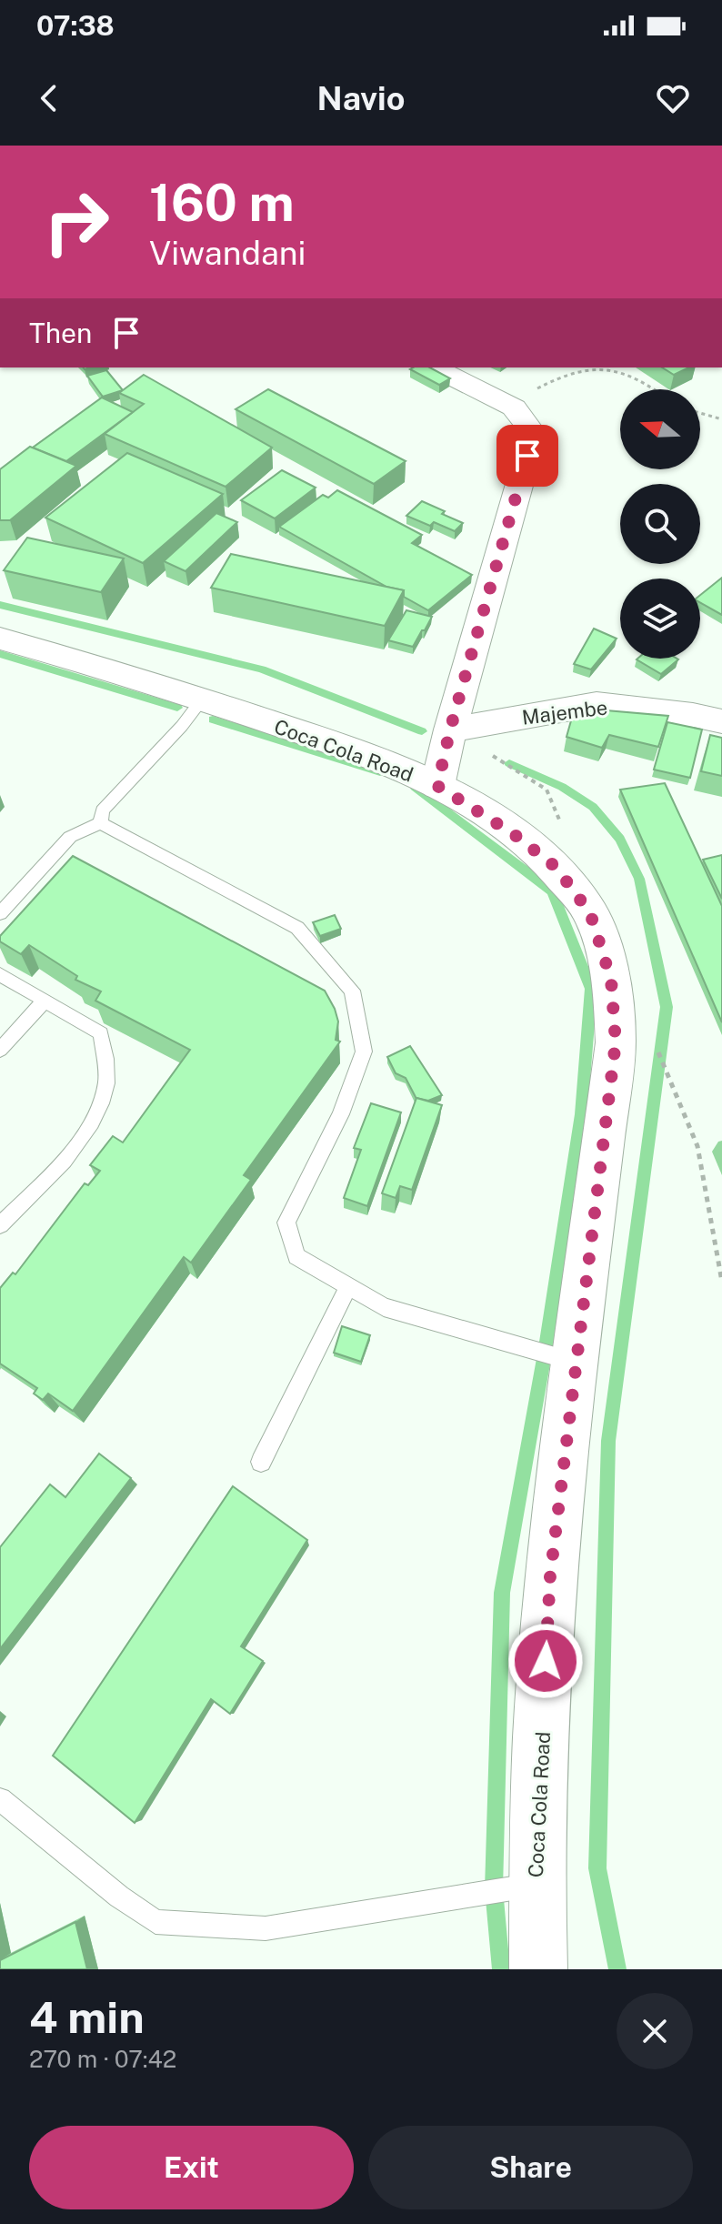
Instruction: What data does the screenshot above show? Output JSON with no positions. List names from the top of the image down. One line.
{"streets":{"main road":["Majembe","Coca Cola Road"]},"north":"left","page":{"status":"07:38","header":"Navio","turn":["160 m","Viwandani"],"then":"Then","heading":["4 min","270 m · 07:42"],"buttons":["Exit","Share"]}}
